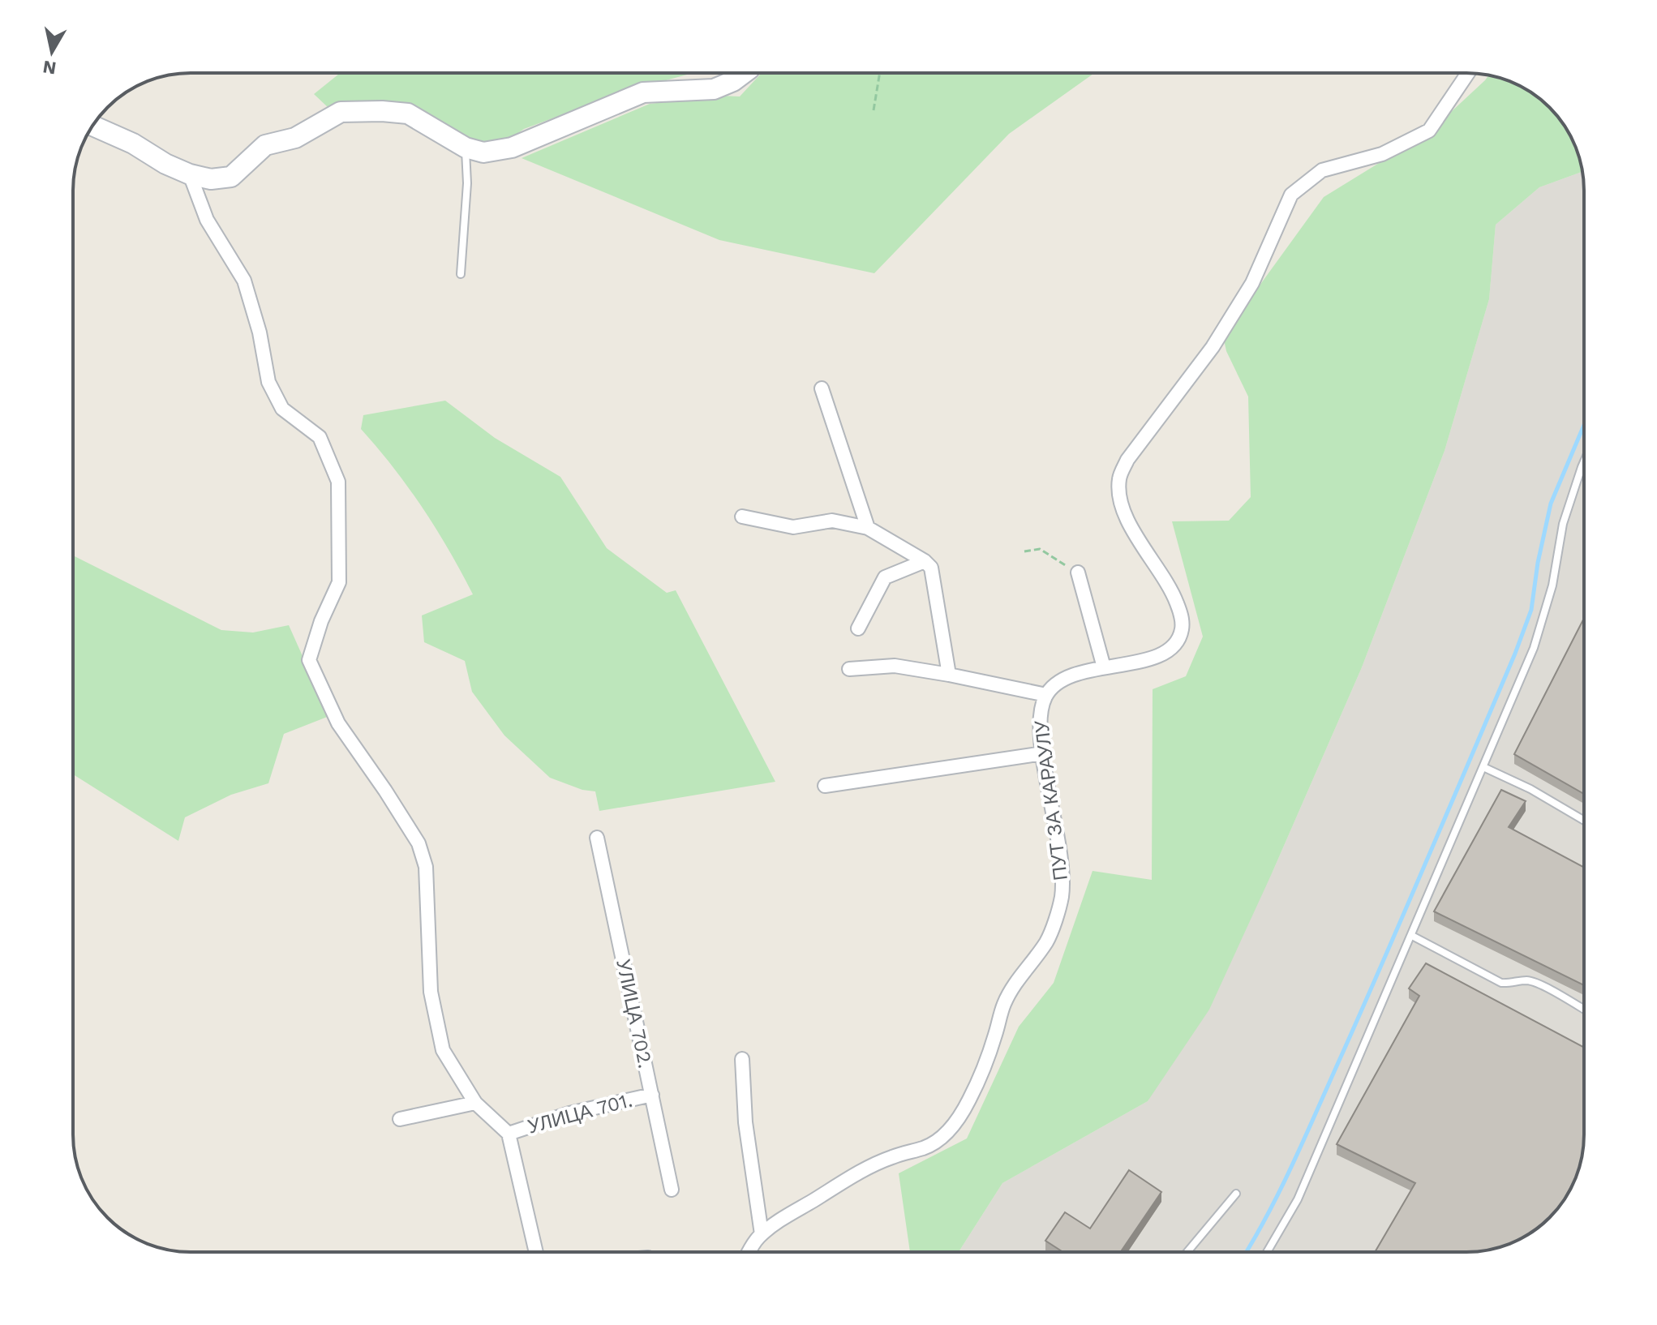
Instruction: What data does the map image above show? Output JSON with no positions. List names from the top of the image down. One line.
{"streets":{"street":["ПУТ ЗА КАРАУЛУ","УЛИЦА 702.","УЛИЦА 701."]},"crossings":[["УЛИЦА 702.","УЛИЦА 701."]],"north":"bottom"}
